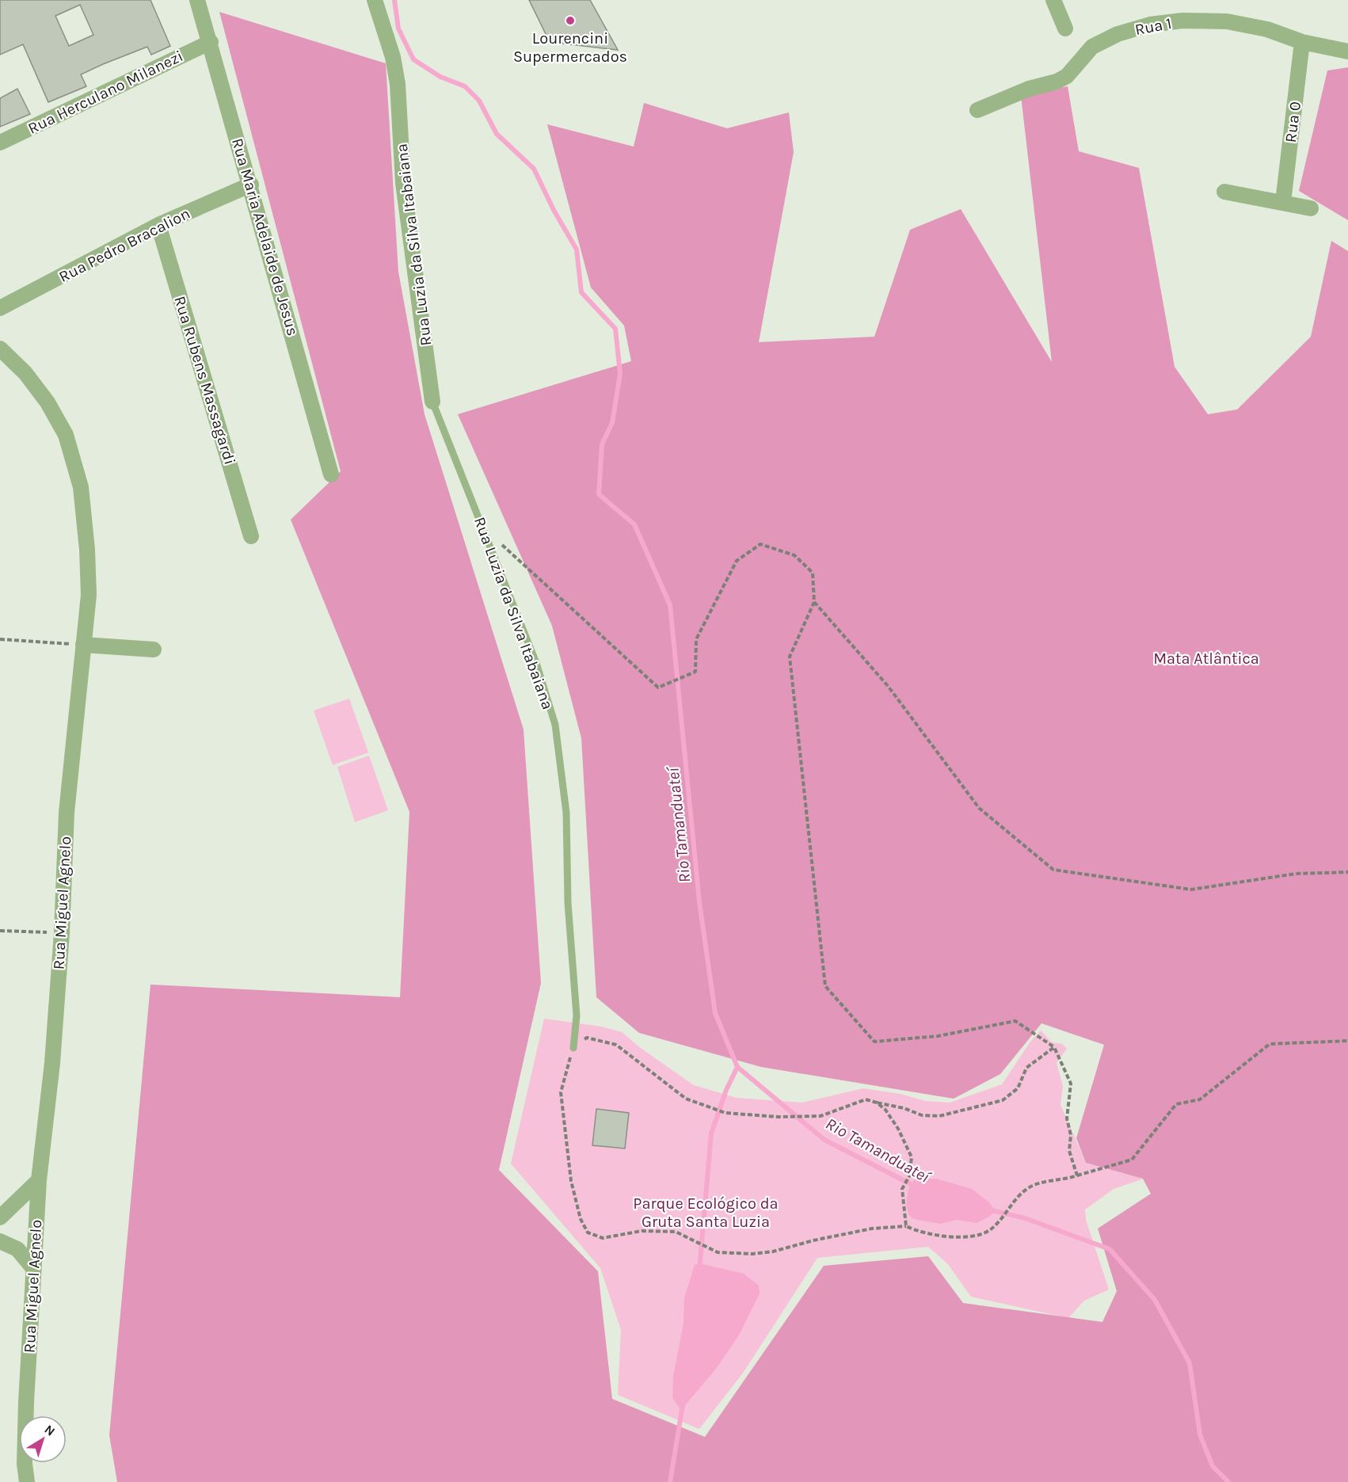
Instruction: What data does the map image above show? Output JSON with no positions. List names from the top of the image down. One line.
{"streets":{"street":["Rua 1","Rua Herculano Milanezi","Rua 0","Rua Maria Adelaide de Jesus","Rua Pedro Bracalion","Rua Luzia da Silva Itabaiana","Rua Rubens Massagardi","Rua Miguel Agnelo"]},"crossings":[["Rua 1","Rua 0"],["Rua Herculano Milanezi","Rua Maria Adelaide de Jesus"],["Rua Maria Adelaide de Jesus","Rua Pedro Bracalion"],["Rua Pedro Bracalion","Rua Rubens Massagardi"]],"water":["Rio Tamanduateí"],"parks":["Mata Atlântica","Parque Ecológico da Gruta Santa Luzia"],"places":["Lourencini Supermercados"],"north":"top right"}
